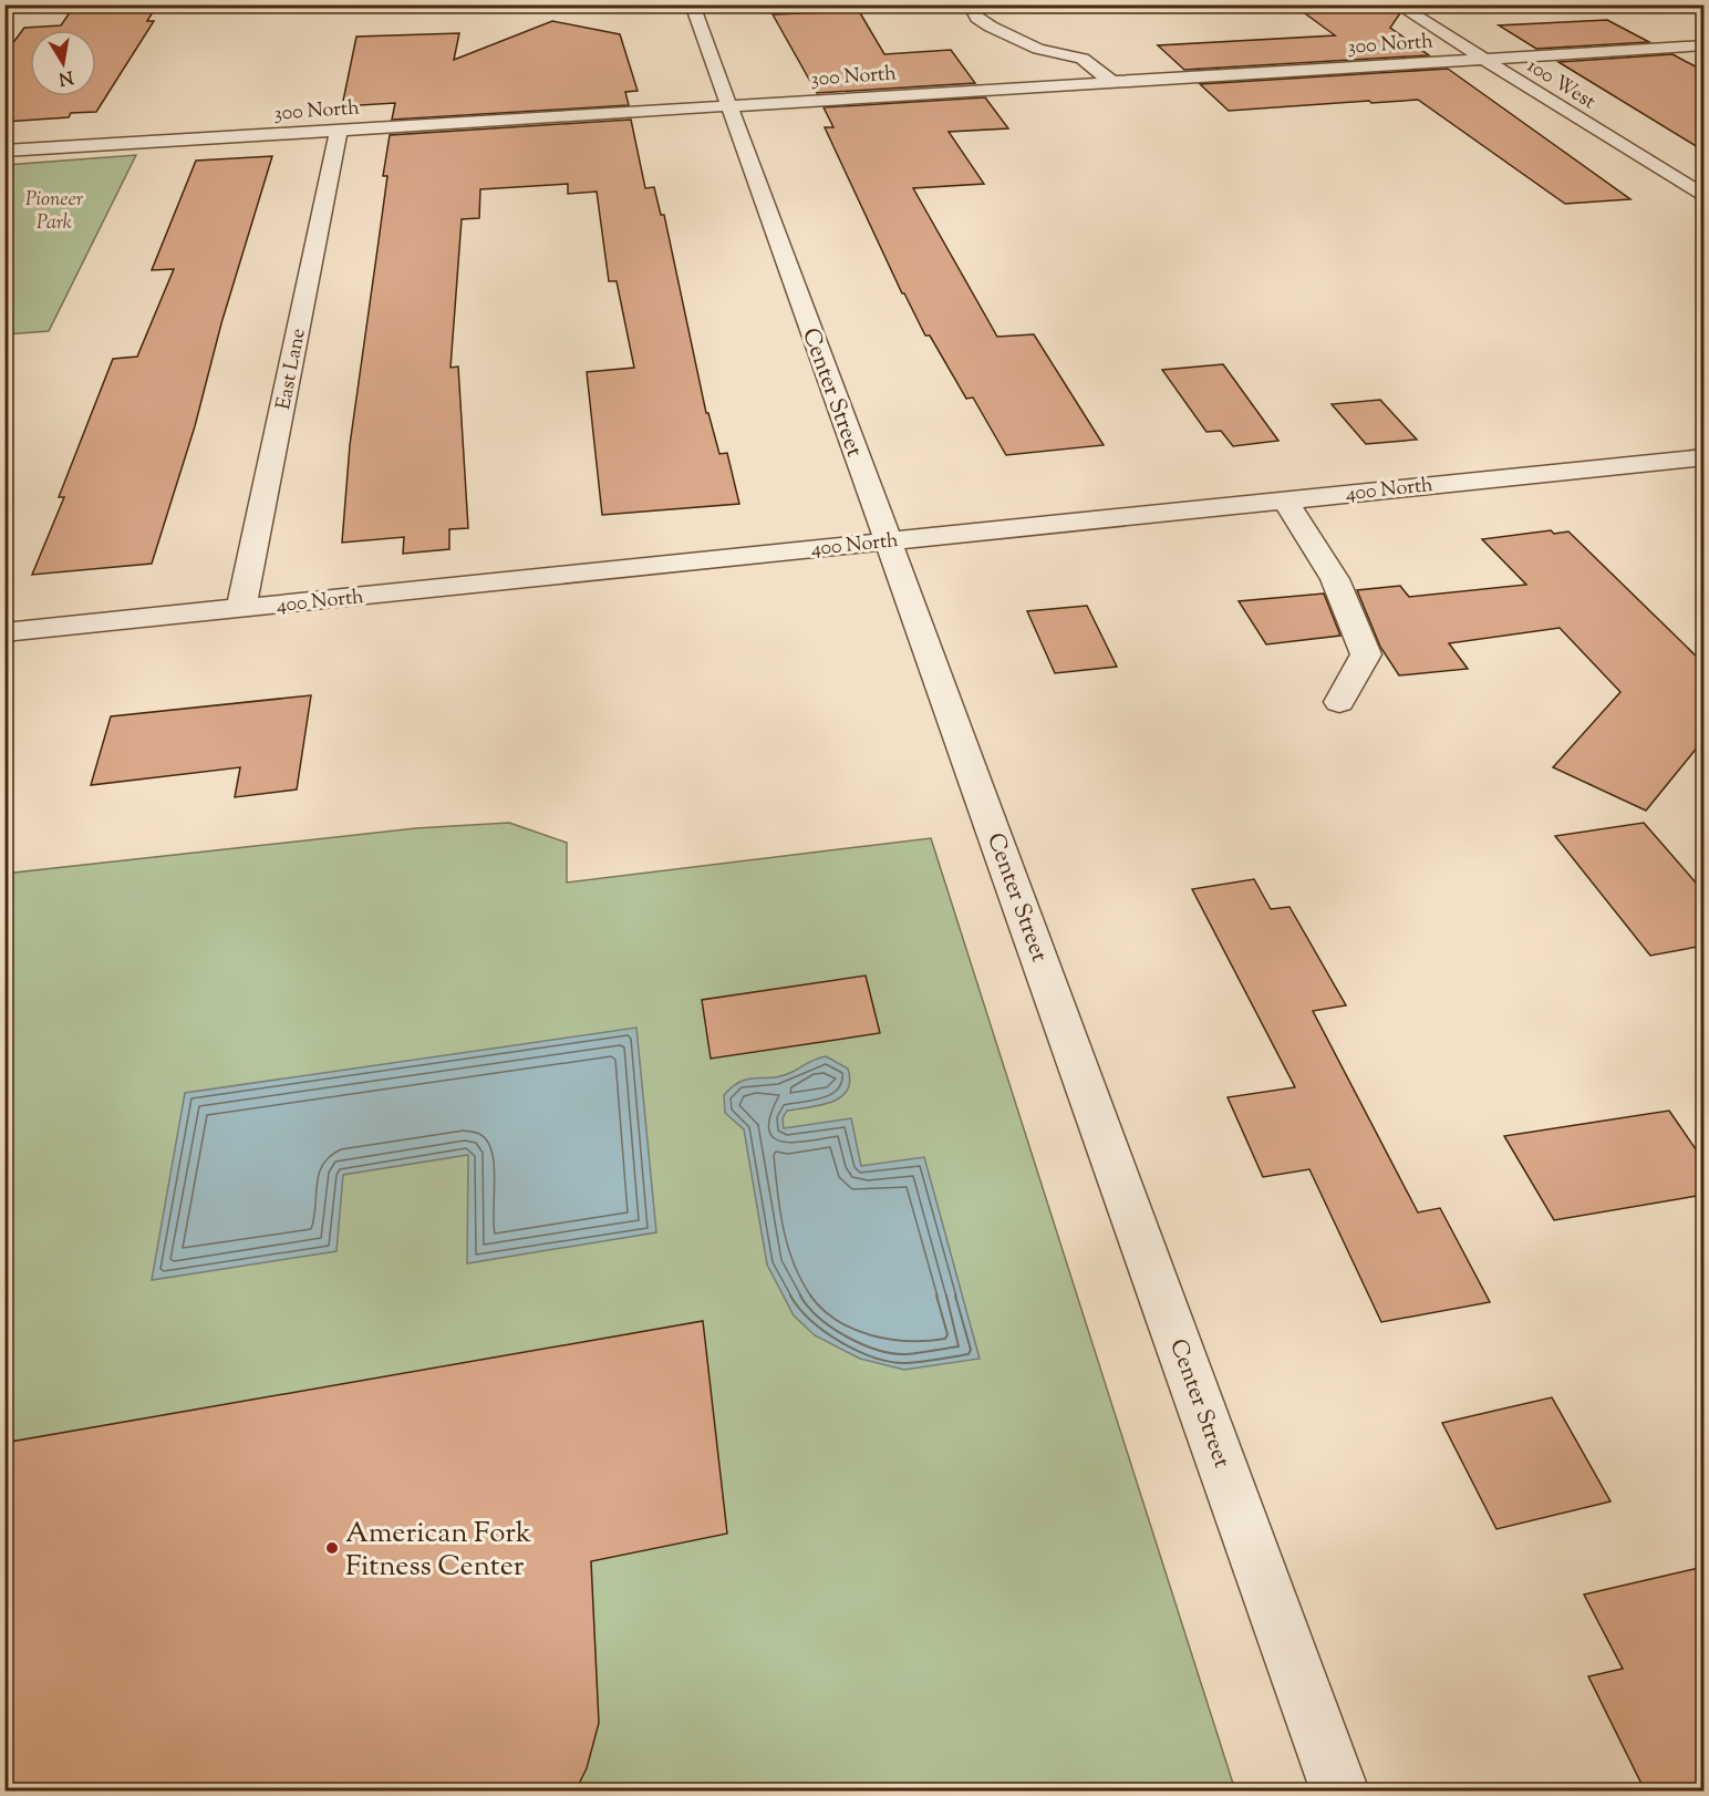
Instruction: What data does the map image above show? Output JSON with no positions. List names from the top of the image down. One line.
{"streets":{"street":["300 North","100 West","East Lane","Center Street","400 North"]},"crossings":[["300 North","100 West"],["300 North","East Lane"],["300 North","Center Street"],["East Lane","400 North"],["Center Street","400 North"]],"parks":["Pioneer Park"],"places":["American Fork Fitness Center"],"north":"bottom"}
